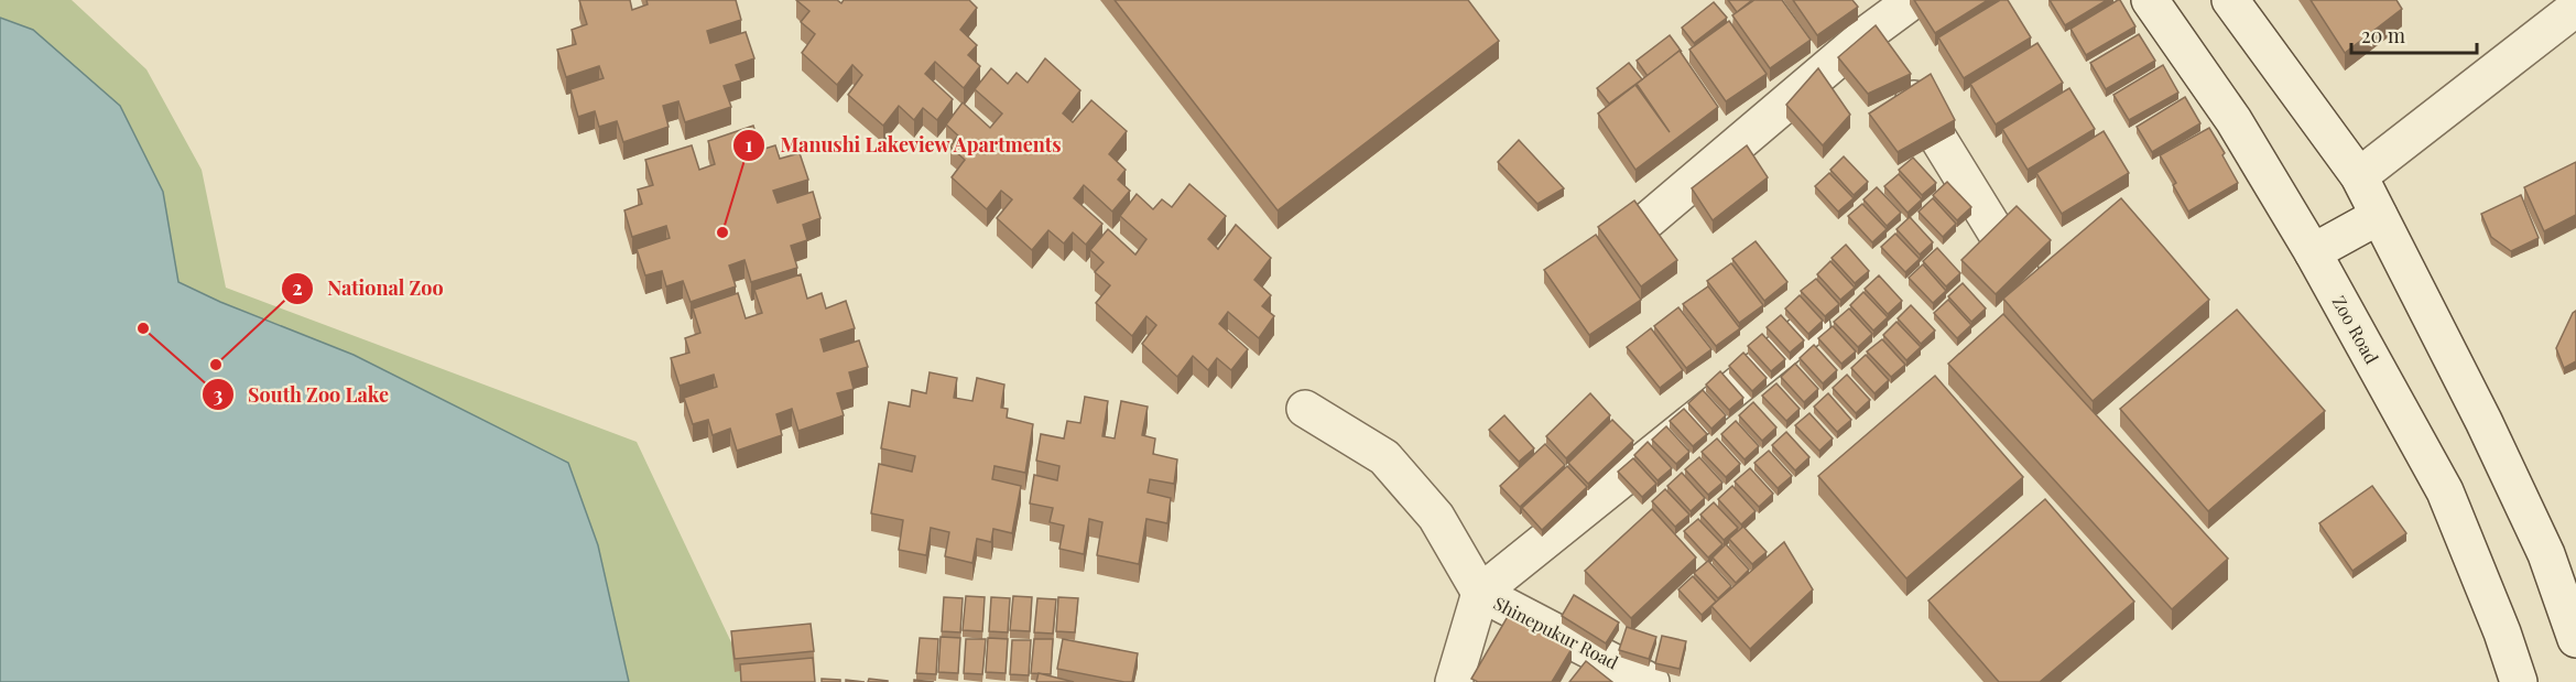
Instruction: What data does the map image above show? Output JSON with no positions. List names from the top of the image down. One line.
{"streets":{"street":["Zoo Road","Shinepukur Road"]},"places":["Manushi Lakeview Apartments","South Zoo Lake","National Zoo"],"scale_bar":"20 m"}
